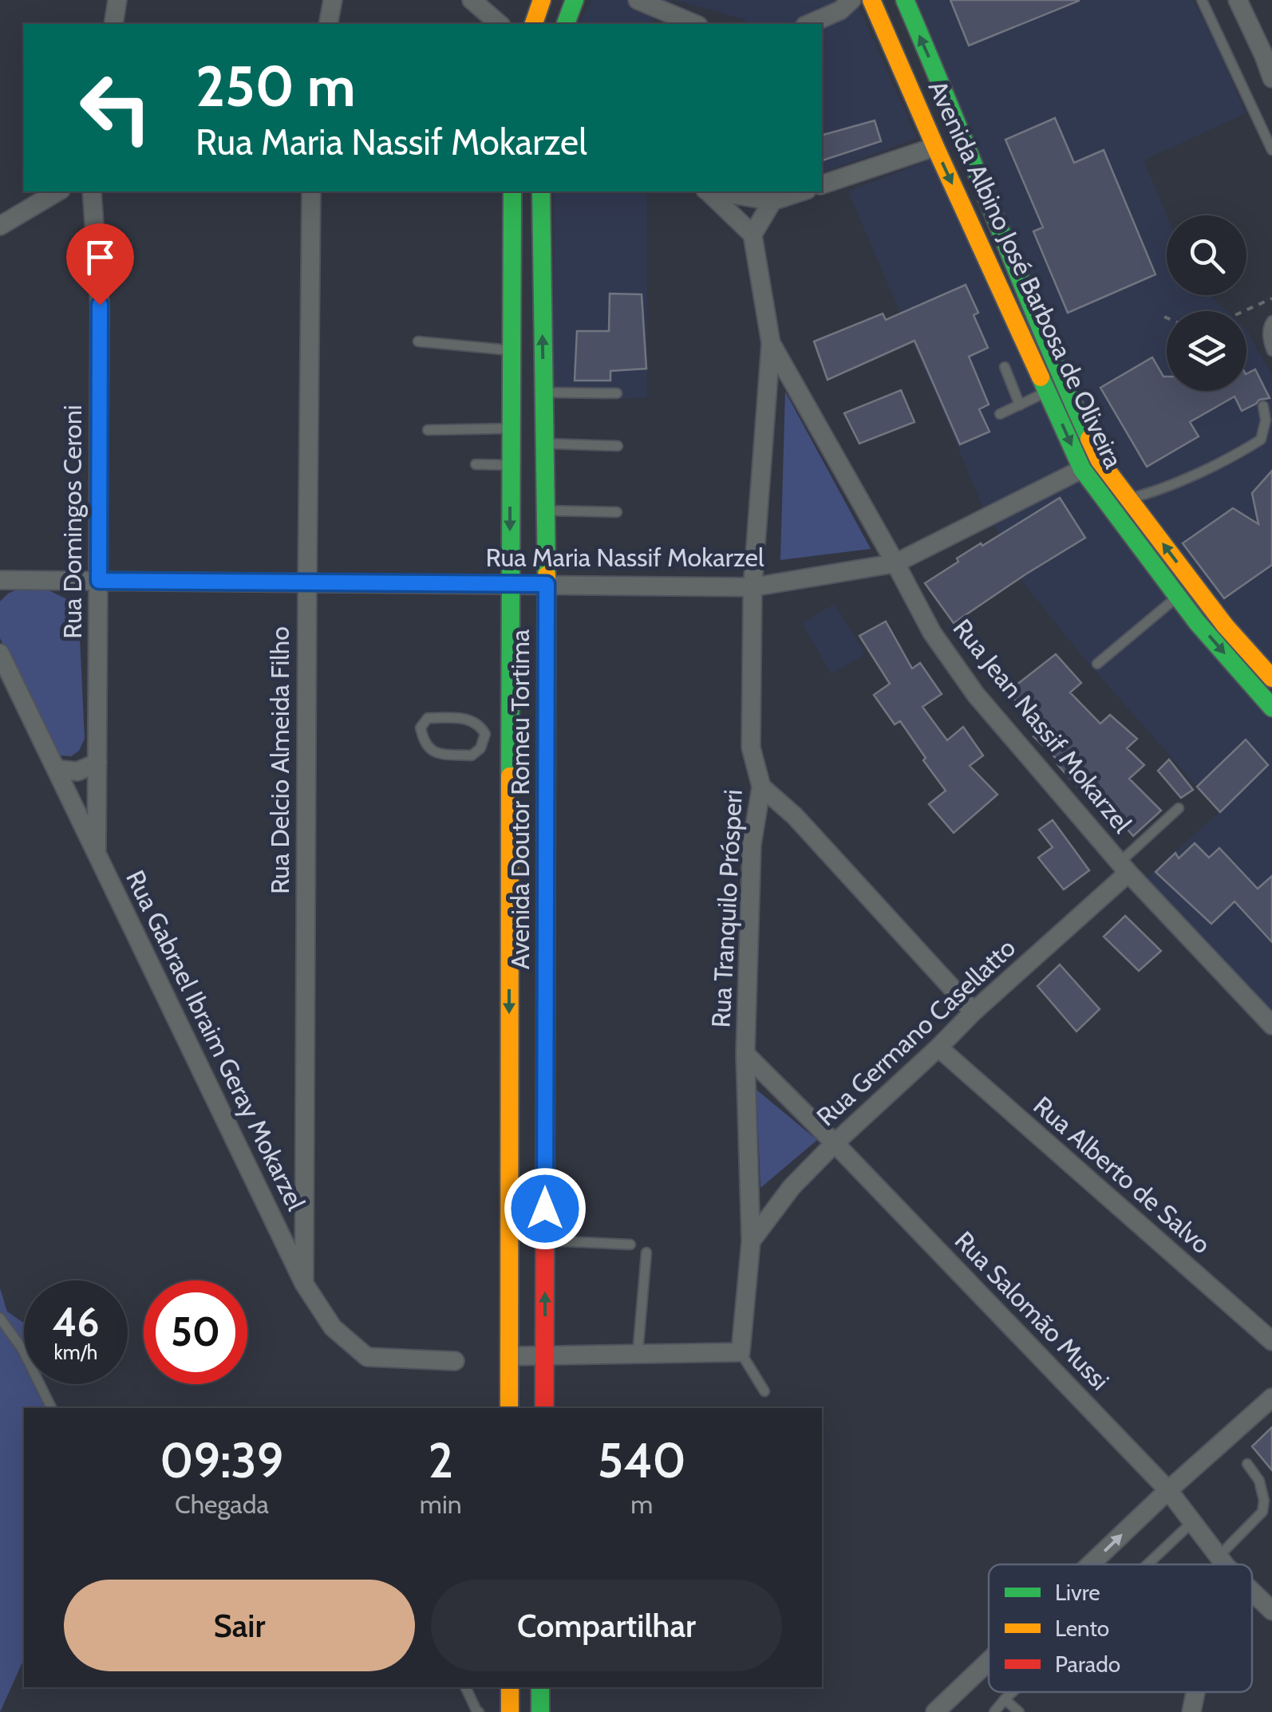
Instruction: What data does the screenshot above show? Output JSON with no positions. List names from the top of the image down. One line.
{"streets":{"main road":["Avenida Albino José Barbosa de Oliveira","Avenida Doutor Romeu Tortima"],"street":["Rua Domingos Ceroni","Rua Maria Nassif Mokarzel","Rua Jean Nassif Mokarzel","Rua Delcio Almeida Filho","Rua Tranquilo Prósperi","Rua Germano Casellatto","Rua Gabrael Ibraim Geray Mokarzel","Rua Alberto de Salvo","Rua Salomão Mussi"]},"crossings":[["Avenida Albino José Barbosa de Oliveira","Rua Maria Nassif Mokarzel"],["Rua Domingos Ceroni","Rua Maria Nassif Mokarzel"],["Rua Domingos Ceroni","Rua Gabrael Ibraim Geray Mokarzel"],["Rua Maria Nassif Mokarzel","Rua Jean Nassif Mokarzel"],["Rua Maria Nassif Mokarzel","Rua Delcio Almeida Filho"],["Rua Maria Nassif Mokarzel","Avenida Doutor Romeu Tortima"],["Rua Maria Nassif Mokarzel","Rua Tranquilo Prósperi"],["Rua Jean Nassif Mokarzel","Rua Tranquilo Prósperi"],["Rua Jean Nassif Mokarzel","Rua Germano Casellatto"],["Rua Delcio Almeida Filho","Rua Gabrael Ibraim Geray Mokarzel"],["Rua Tranquilo Prósperi","Rua Germano Casellatto"],["Rua Tranquilo Prósperi","Rua Salomão Mussi"],["Rua Germano Casellatto","Rua Alberto de Salvo"],["Rua Germano Casellatto","Rua Salomão Mussi"]],"legend":["Livre","Lento","Parado"],"page":{"turn":["250 m","Rua Maria Nassif Mokarzel"],"speed":"46 km/h","limit":"50","eta":["09:39","Chegada","2","min","540","m"],"buttons":["Sair","Compartilhar"]}}
